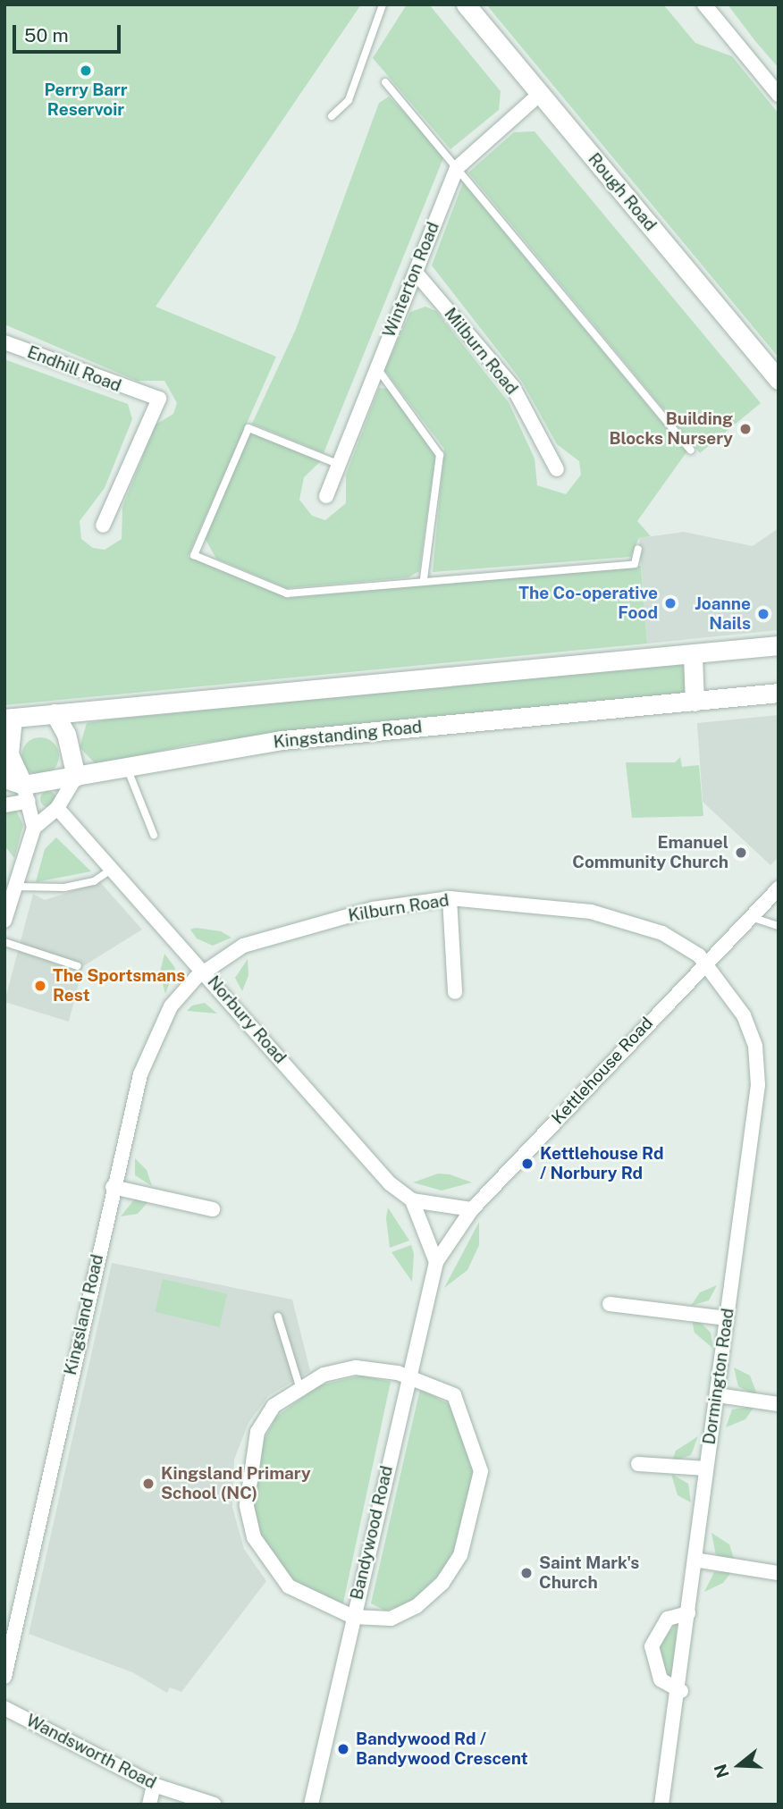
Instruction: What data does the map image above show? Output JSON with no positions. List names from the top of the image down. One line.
{"streets":{"main road":["Rough Road","Kingstanding Road"],"street":["Winterton Road","Milburn Road","Endhill Road","Kilburn Road","Norbury Road","Kettlehouse Road","Kingsland Road","Dormington Road","Bandywood Road","Wandsworth Road"]},"crossings":[["Rough Road","Winterton Road"],["Winterton Road","Milburn Road"],["Kilburn Road","Norbury Road"],["Kilburn Road","Kettlehouse Road"],["Kilburn Road","Kingsland Road"],["Kilburn Road","Dormington Road"],["Norbury Road","Kettlehouse Road"],["Norbury Road","Kingsland Road"],["Kettlehouse Road","Dormington Road"],["Kettlehouse Road","Bandywood Road"]],"places":["Perry Barr Reservoir","Building Blocks Nursery","The Co-operative Food","Joanne Nails","Emanuel Community Church","The Sportsmans Rest","Kettlehouse Rd / Norbury Rd","Kingsland Primary School (NC)","Saint Mark's Church","Bandywood Rd / Bandywood Crescent"],"scale_bar":"50 m","north":"left"}
